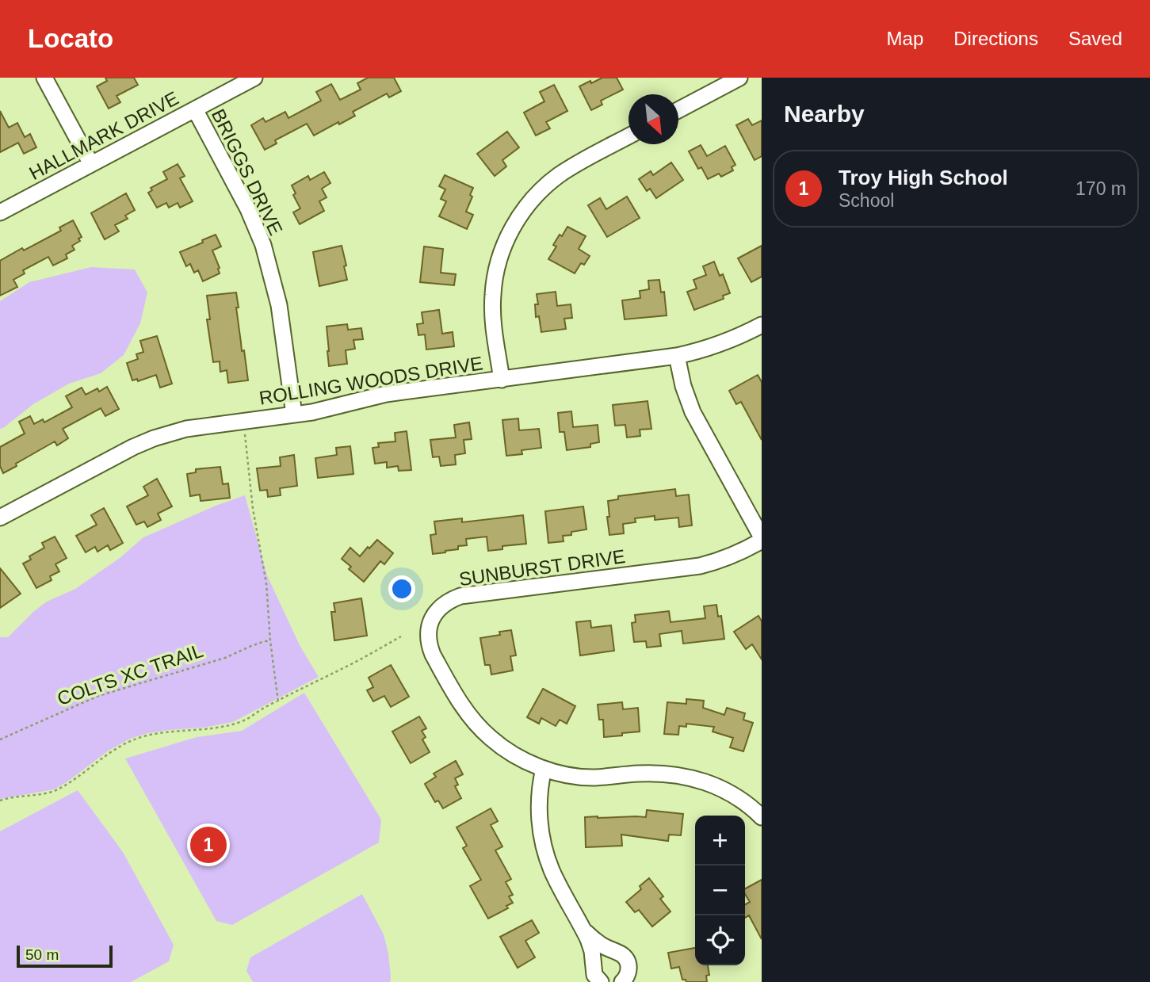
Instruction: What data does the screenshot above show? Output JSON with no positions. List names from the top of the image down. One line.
{"streets":{"street":["HALLMARK DRIVE","BRIGGS DRIVE","ROLLING WOODS DRIVE","SUNBURST DRIVE"],"path":["COLTS XC TRAIL"]},"crossings":[["HALLMARK DRIVE","BRIGGS DRIVE"],["BRIGGS DRIVE","ROLLING WOODS DRIVE"]],"scale_bar":"50 m","north":"bottom right","page":{"header":"Locato","nav":["Map","Directions","Saved"],"heading":"Nearby","list":[{"mark":"1","name":"Troy High School","note":"School","value":"170 m"}],"map_buttons":["+","−"],"pins":"1","scale":"50 m"}}
